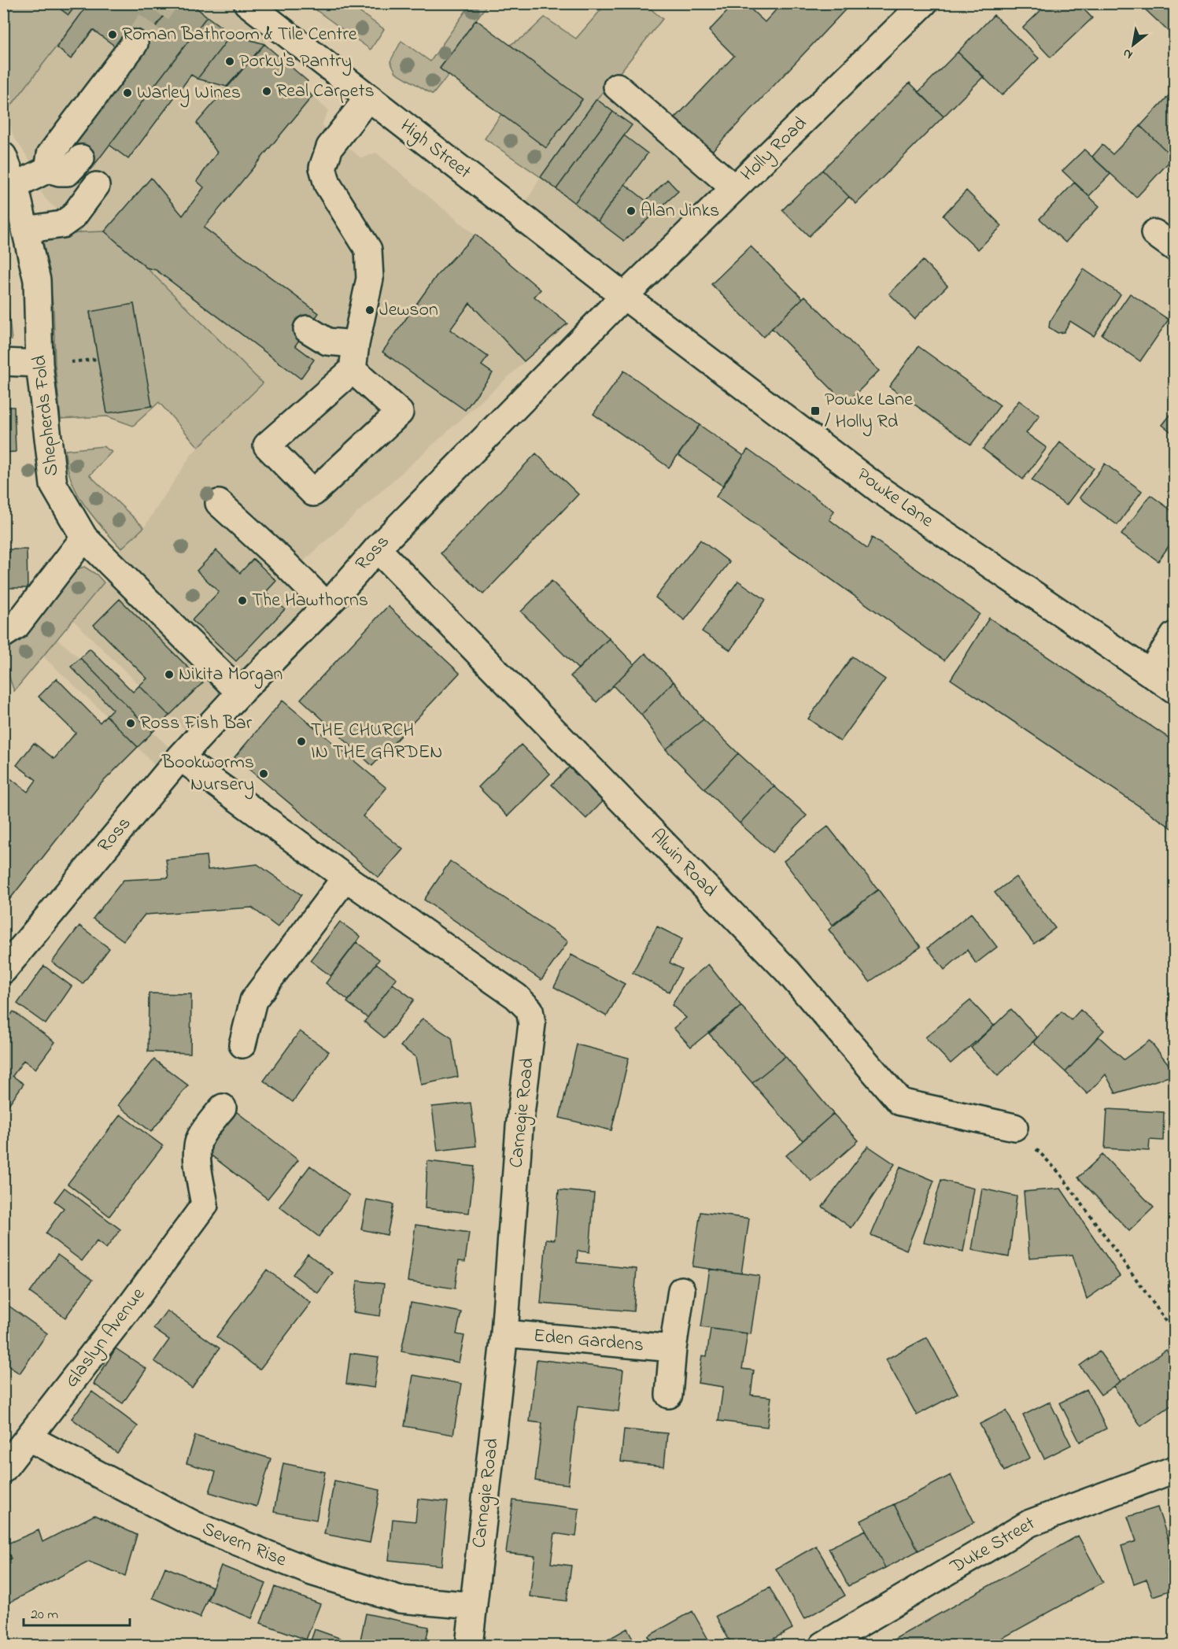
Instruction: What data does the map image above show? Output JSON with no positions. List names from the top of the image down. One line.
{"streets":{"street":["High Street","Holly Road","Shepherds Fold","Powke Lane","Ross","Alwin Road","Carnegie Road","Glaslyn Avenue","Eden Gardens","Severn Rise","Duke Street"]},"crossings":[["High Street","Holly Road"],["High Street","Powke Lane"],["High Street","Ross"],["Holly Road","Powke Lane"],["Holly Road","Ross"],["Shepherds Fold","Ross"],["Powke Lane","Ross"],["Ross","Alwin Road"],["Ross","Carnegie Road"],["Carnegie Road","Eden Gardens"],["Carnegie Road","Severn Rise"],["Glaslyn Avenue","Severn Rise"]],"places":{"other":["Roman Bathroom & Tile Centre","Porky's Pantry","Real Carpets","Warley Wines","Alan Jinks","Jewson","The Hawthorns","Nikita Morgan","Ross Fish Bar","THE CHURCH IN THE GARDEN","Bookworms Nursery"],"transit":["Powke Lane / Holly Rd"]},"scale_bar":"20 m","north":"bottom left"}
